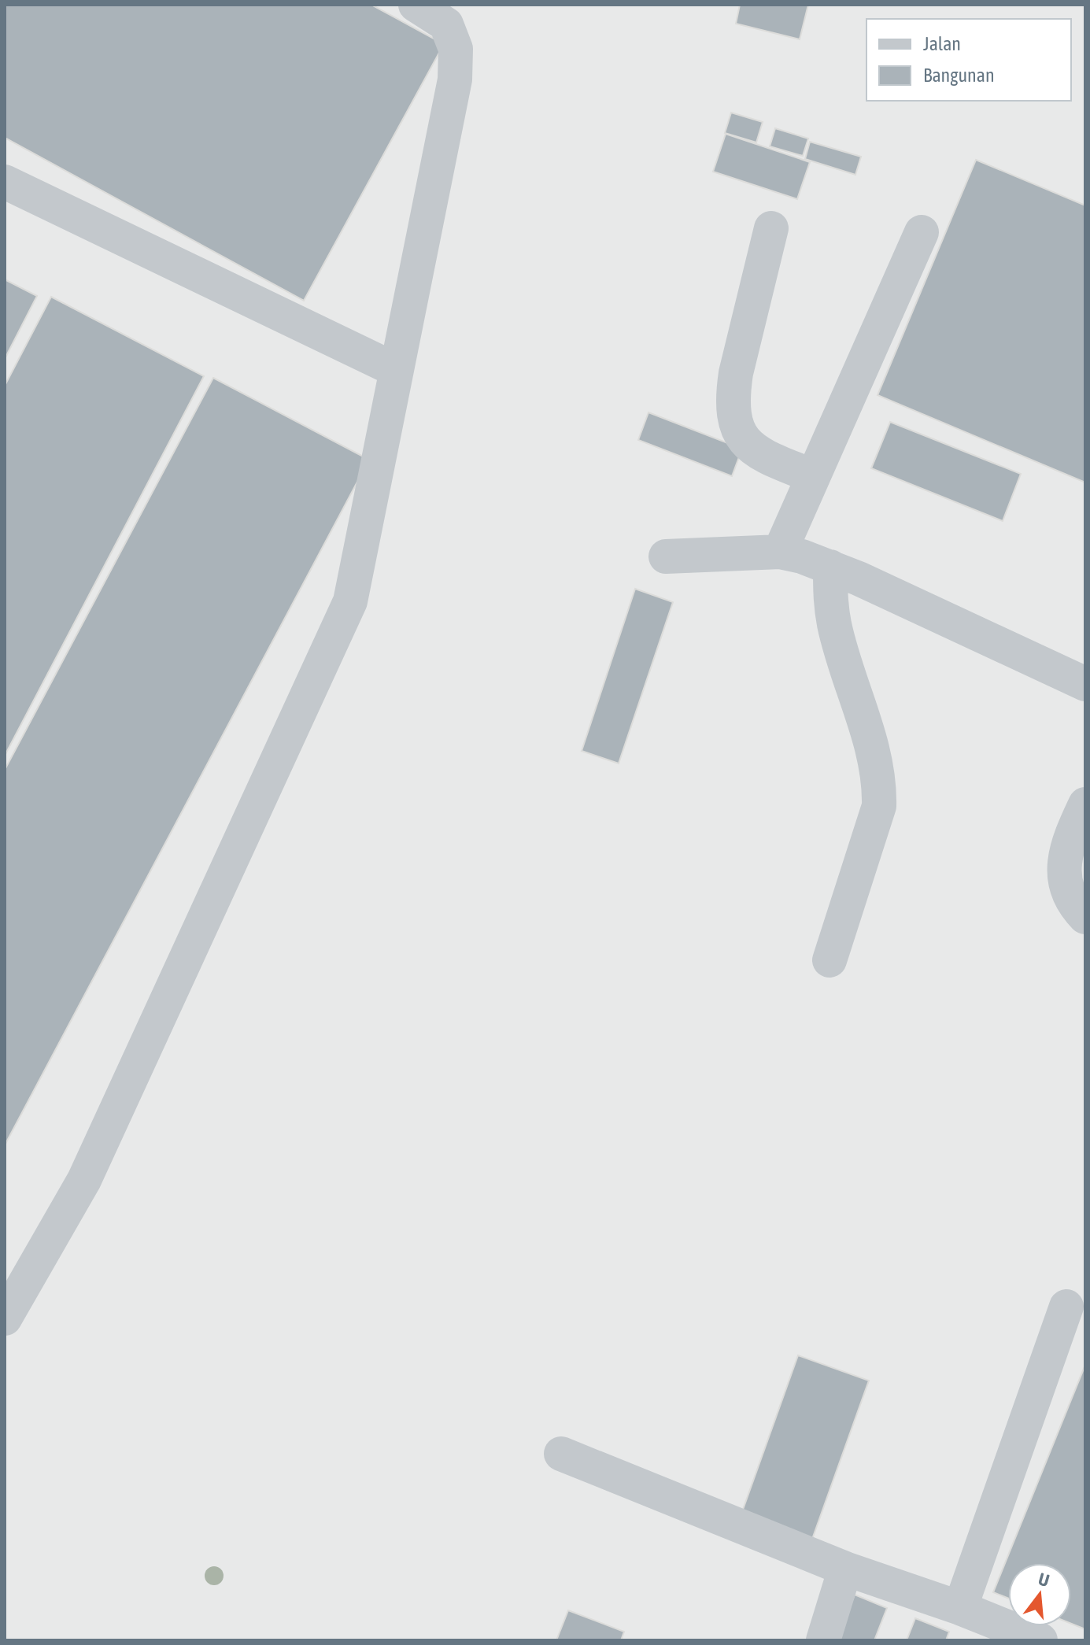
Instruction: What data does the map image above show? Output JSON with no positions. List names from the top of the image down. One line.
{"legend":["Jalan","Bangunan"],"north":"top"}
